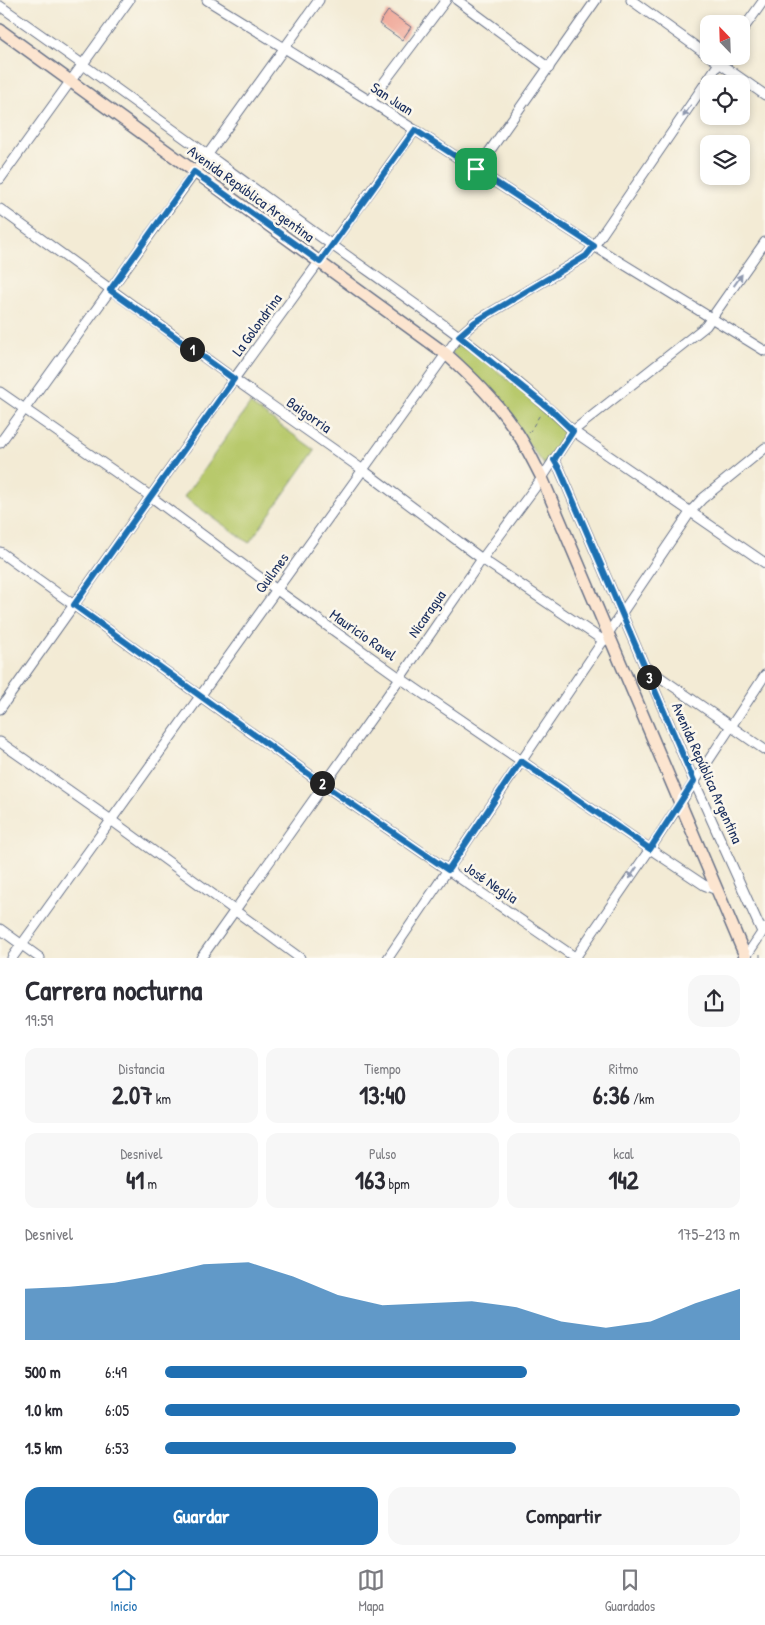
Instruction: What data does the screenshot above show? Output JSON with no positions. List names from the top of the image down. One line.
{"streets":{"main road":["Avenida República Argentina"],"street":["San Juan","La Golondrina","Baigorria","Quilmes","Nicaragua","Mauricio Ravel","José Neglia"]},"crossings":[["San Juan","La Golondrina"],["San Juan","Quilmes"],["San Juan","Nicaragua"],["Avenida República Argentina","La Golondrina"],["Avenida República Argentina","Baigorria"],["Avenida República Argentina","Quilmes"],["Avenida República Argentina","Nicaragua"],["Avenida República Argentina","Mauricio Ravel"],["La Golondrina","Baigorria"],["La Golondrina","Mauricio Ravel"],["La Golondrina","José Neglia"],["Baigorria","Quilmes"],["Baigorria","Nicaragua"],["Quilmes","Mauricio Ravel"],["Quilmes","José Neglia"],["Nicaragua","Mauricio Ravel"],["Nicaragua","José Neglia"]],"north":"top left","page":{"pins":["1","3","2"],"heading":["Carrera nocturna","19:59"],"stats":[["Distancia","2.07 km"],["Tiempo","13:40"],["Ritmo","6:36 /km"],["Desnivel","41 m"],["Pulso","163 bpm"],["kcal","142"]],"chart":["Desnivel","175–213 m"],"list":[{"name":"500 m","note":"6:49"},{"name":"1.0 km","note":"6:05"},{"name":"1.5 km","note":"6:53"}],"buttons":["Guardar","Compartir"],"tabs":["Inicio","Mapa","Guardados"]}}
